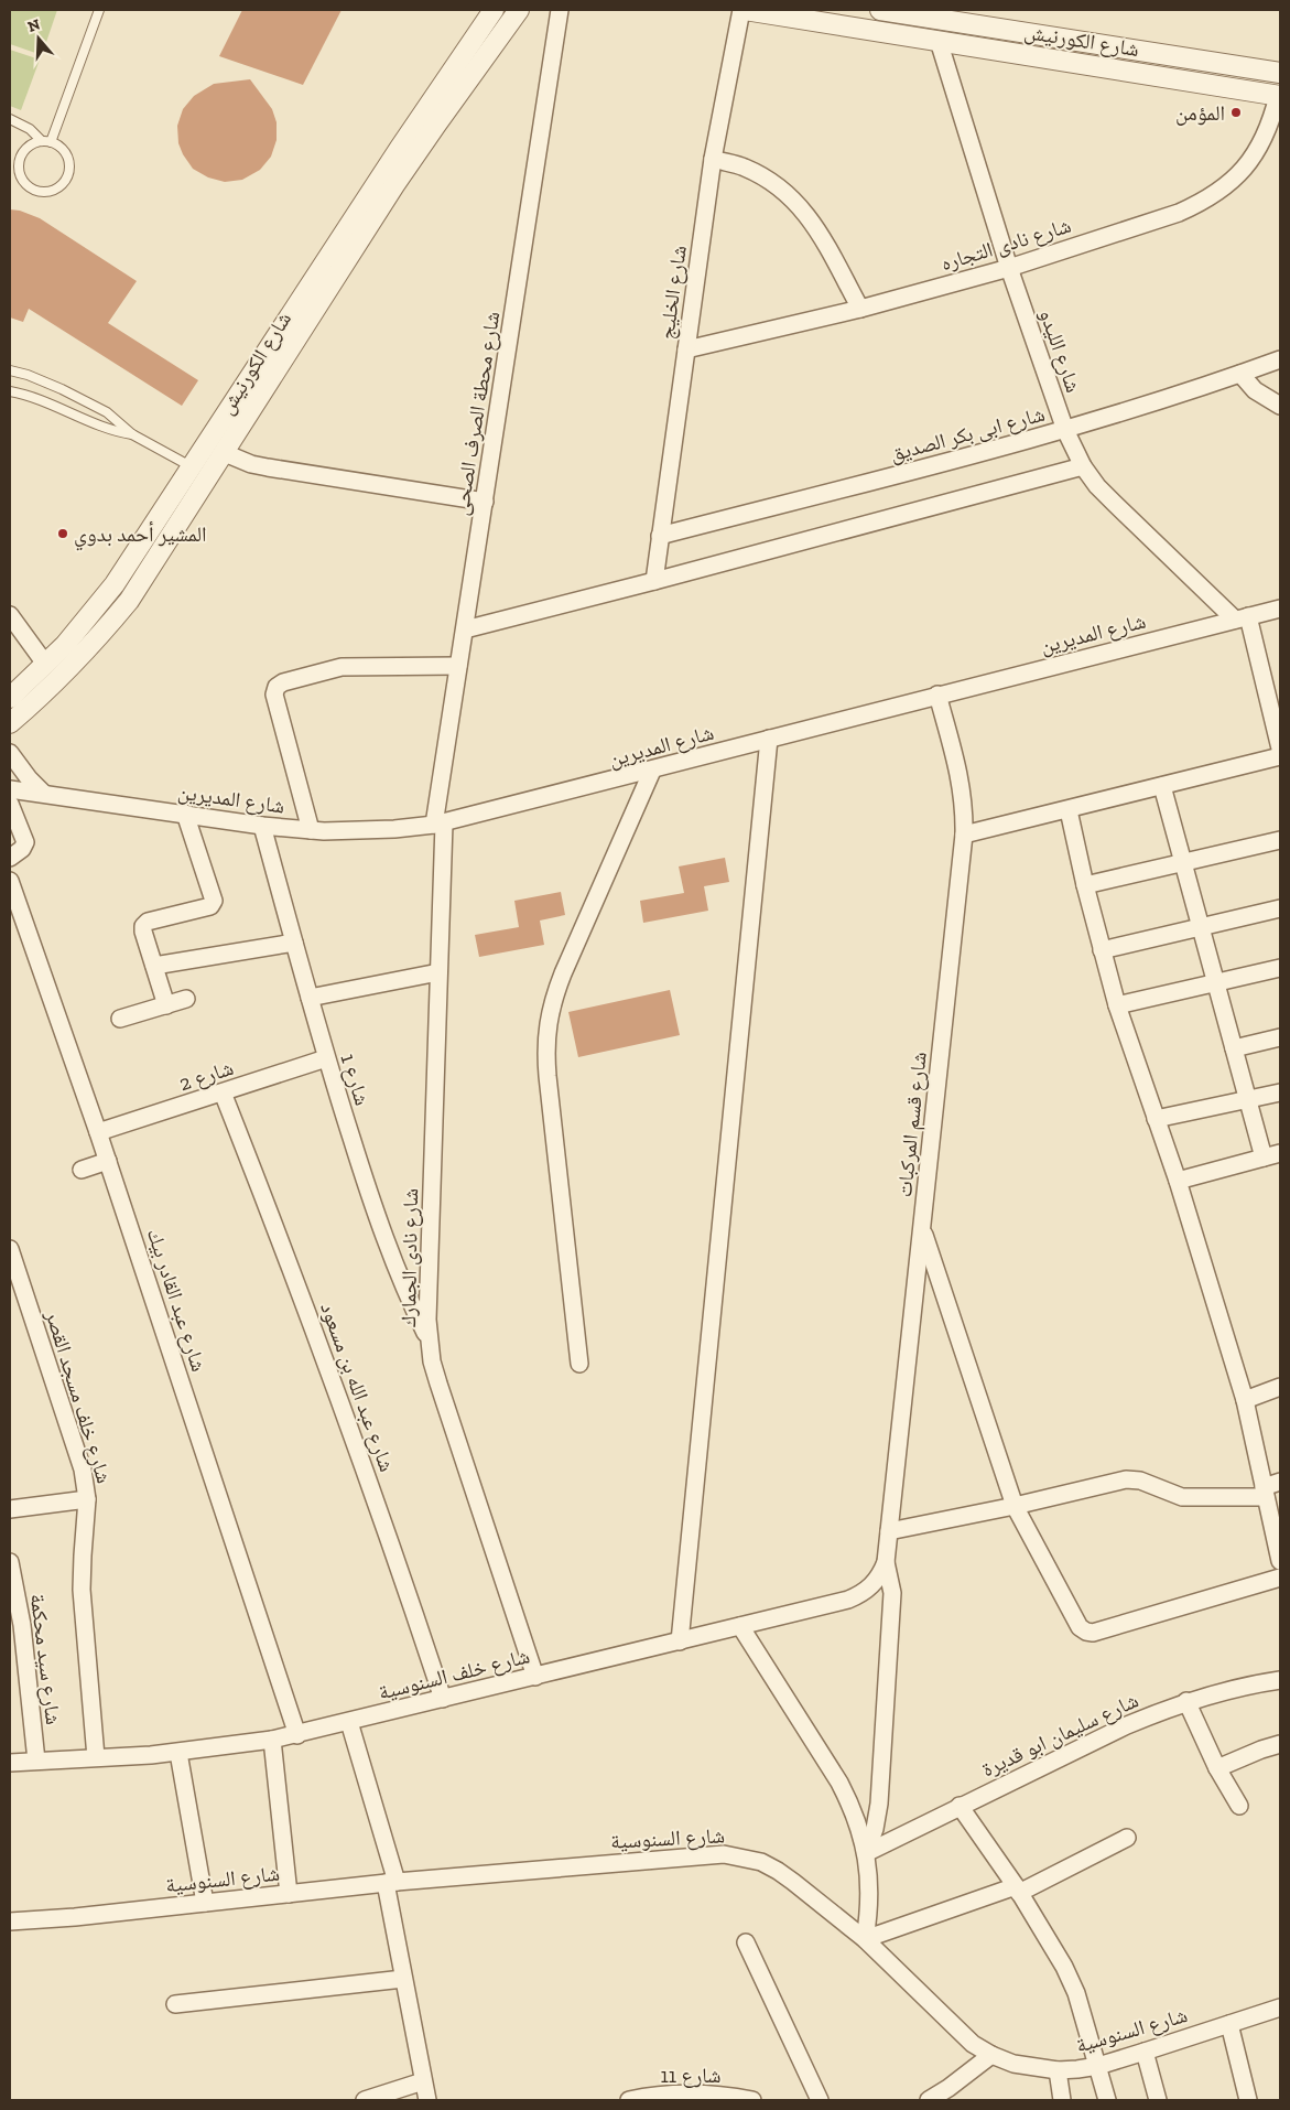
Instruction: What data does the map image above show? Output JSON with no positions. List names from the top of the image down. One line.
{"streets":{"street":["شارع الكورنيش","شارع نادى التجاره","شارع الخليج","شارع الليدو","شارع محطة الصرف الصحى","شارع ابى بكر الصديق","شارع المديرين","شارع 2","شارع 1","شارع قسم المركبات","شارع نادى الجمارك","شارع عبد القادر بيك","شارع عبد الله بن مسعود","شارع خلف مسجد القصر","شارع سيد محكمة","شارع خلف السنوسية","شارع سليمان ابو قديرة","شارع السنوسية","شارع 11"]},"crossings":[["شارع الكورنيش","شارع نادى التجاره"],["شارع الكورنيش","شارع الخليج"],["شارع الكورنيش","شارع الليدو"],["شارع نادى التجاره","شارع الخليج"],["شارع نادى التجاره","شارع الليدو"],["شارع الخليج","شارع ابى بكر الصديق"],["شارع الليدو","شارع ابى بكر الصديق"],["شارع الليدو","شارع المديرين"],["شارع محطة الصرف الصحى","شارع المديرين"],["شارع محطة الصرف الصحى","شارع نادى الجمارك"],["شارع المديرين","شارع 1"],["شارع المديرين","شارع قسم المركبات"],["شارع المديرين","شارع نادى الجمارك"],["شارع 2","شارع 1"],["شارع 2","شارع عبد القادر بيك"],["شارع 2","شارع عبد الله بن مسعود"],["شارع 1","شارع نادى الجمارك"],["شارع قسم المركبات","شارع خلف السنوسية"],["شارع نادى الجمارك","شارع خلف السنوسية"],["شارع عبد القادر بيك","شارع خلف السنوسية"],["شارع عبد الله بن مسعود","شارع خلف السنوسية"],["شارع خلف مسجد القصر","شارع خلف السنوسية"],["شارع سيد محكمة","شارع خلف السنوسية"]],"places":["المؤمن","المشير أحمد بدوي"],"north":"top"}
